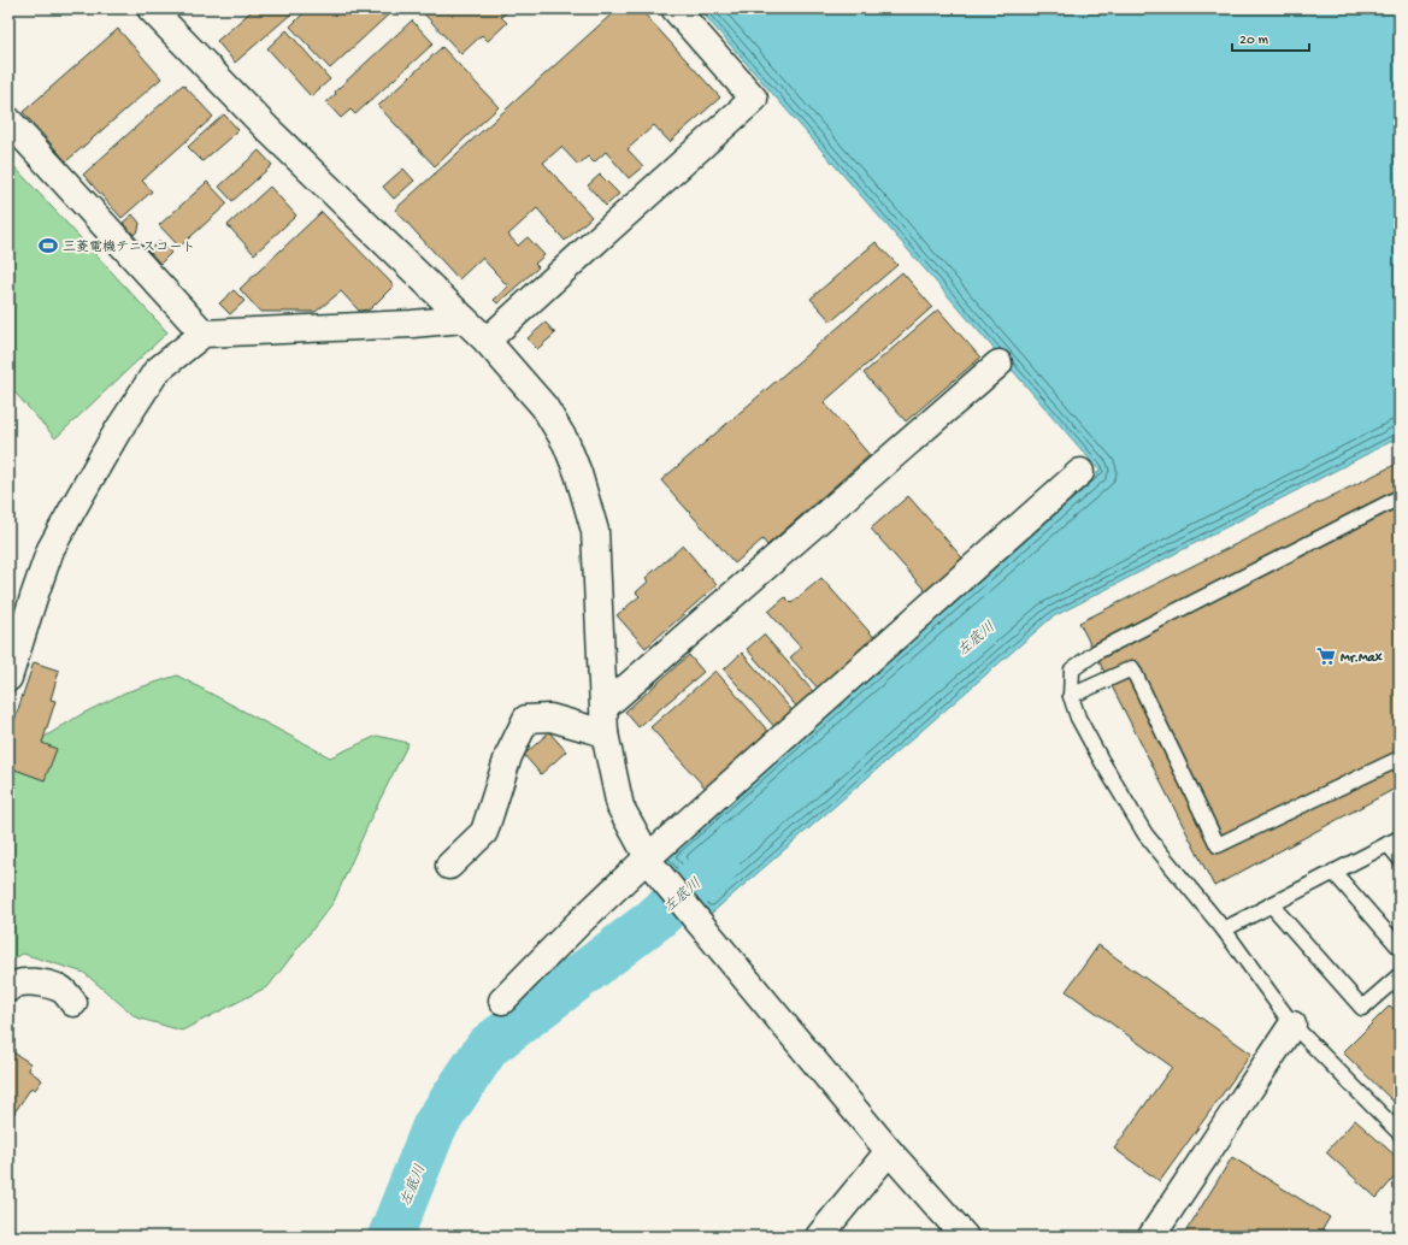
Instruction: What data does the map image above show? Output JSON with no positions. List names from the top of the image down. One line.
{"water":["左底川"],"places":{"sports":["三菱電機テニスコート"],"supermarket":["Mr.Max"]},"scale_bar":"20 m"}
